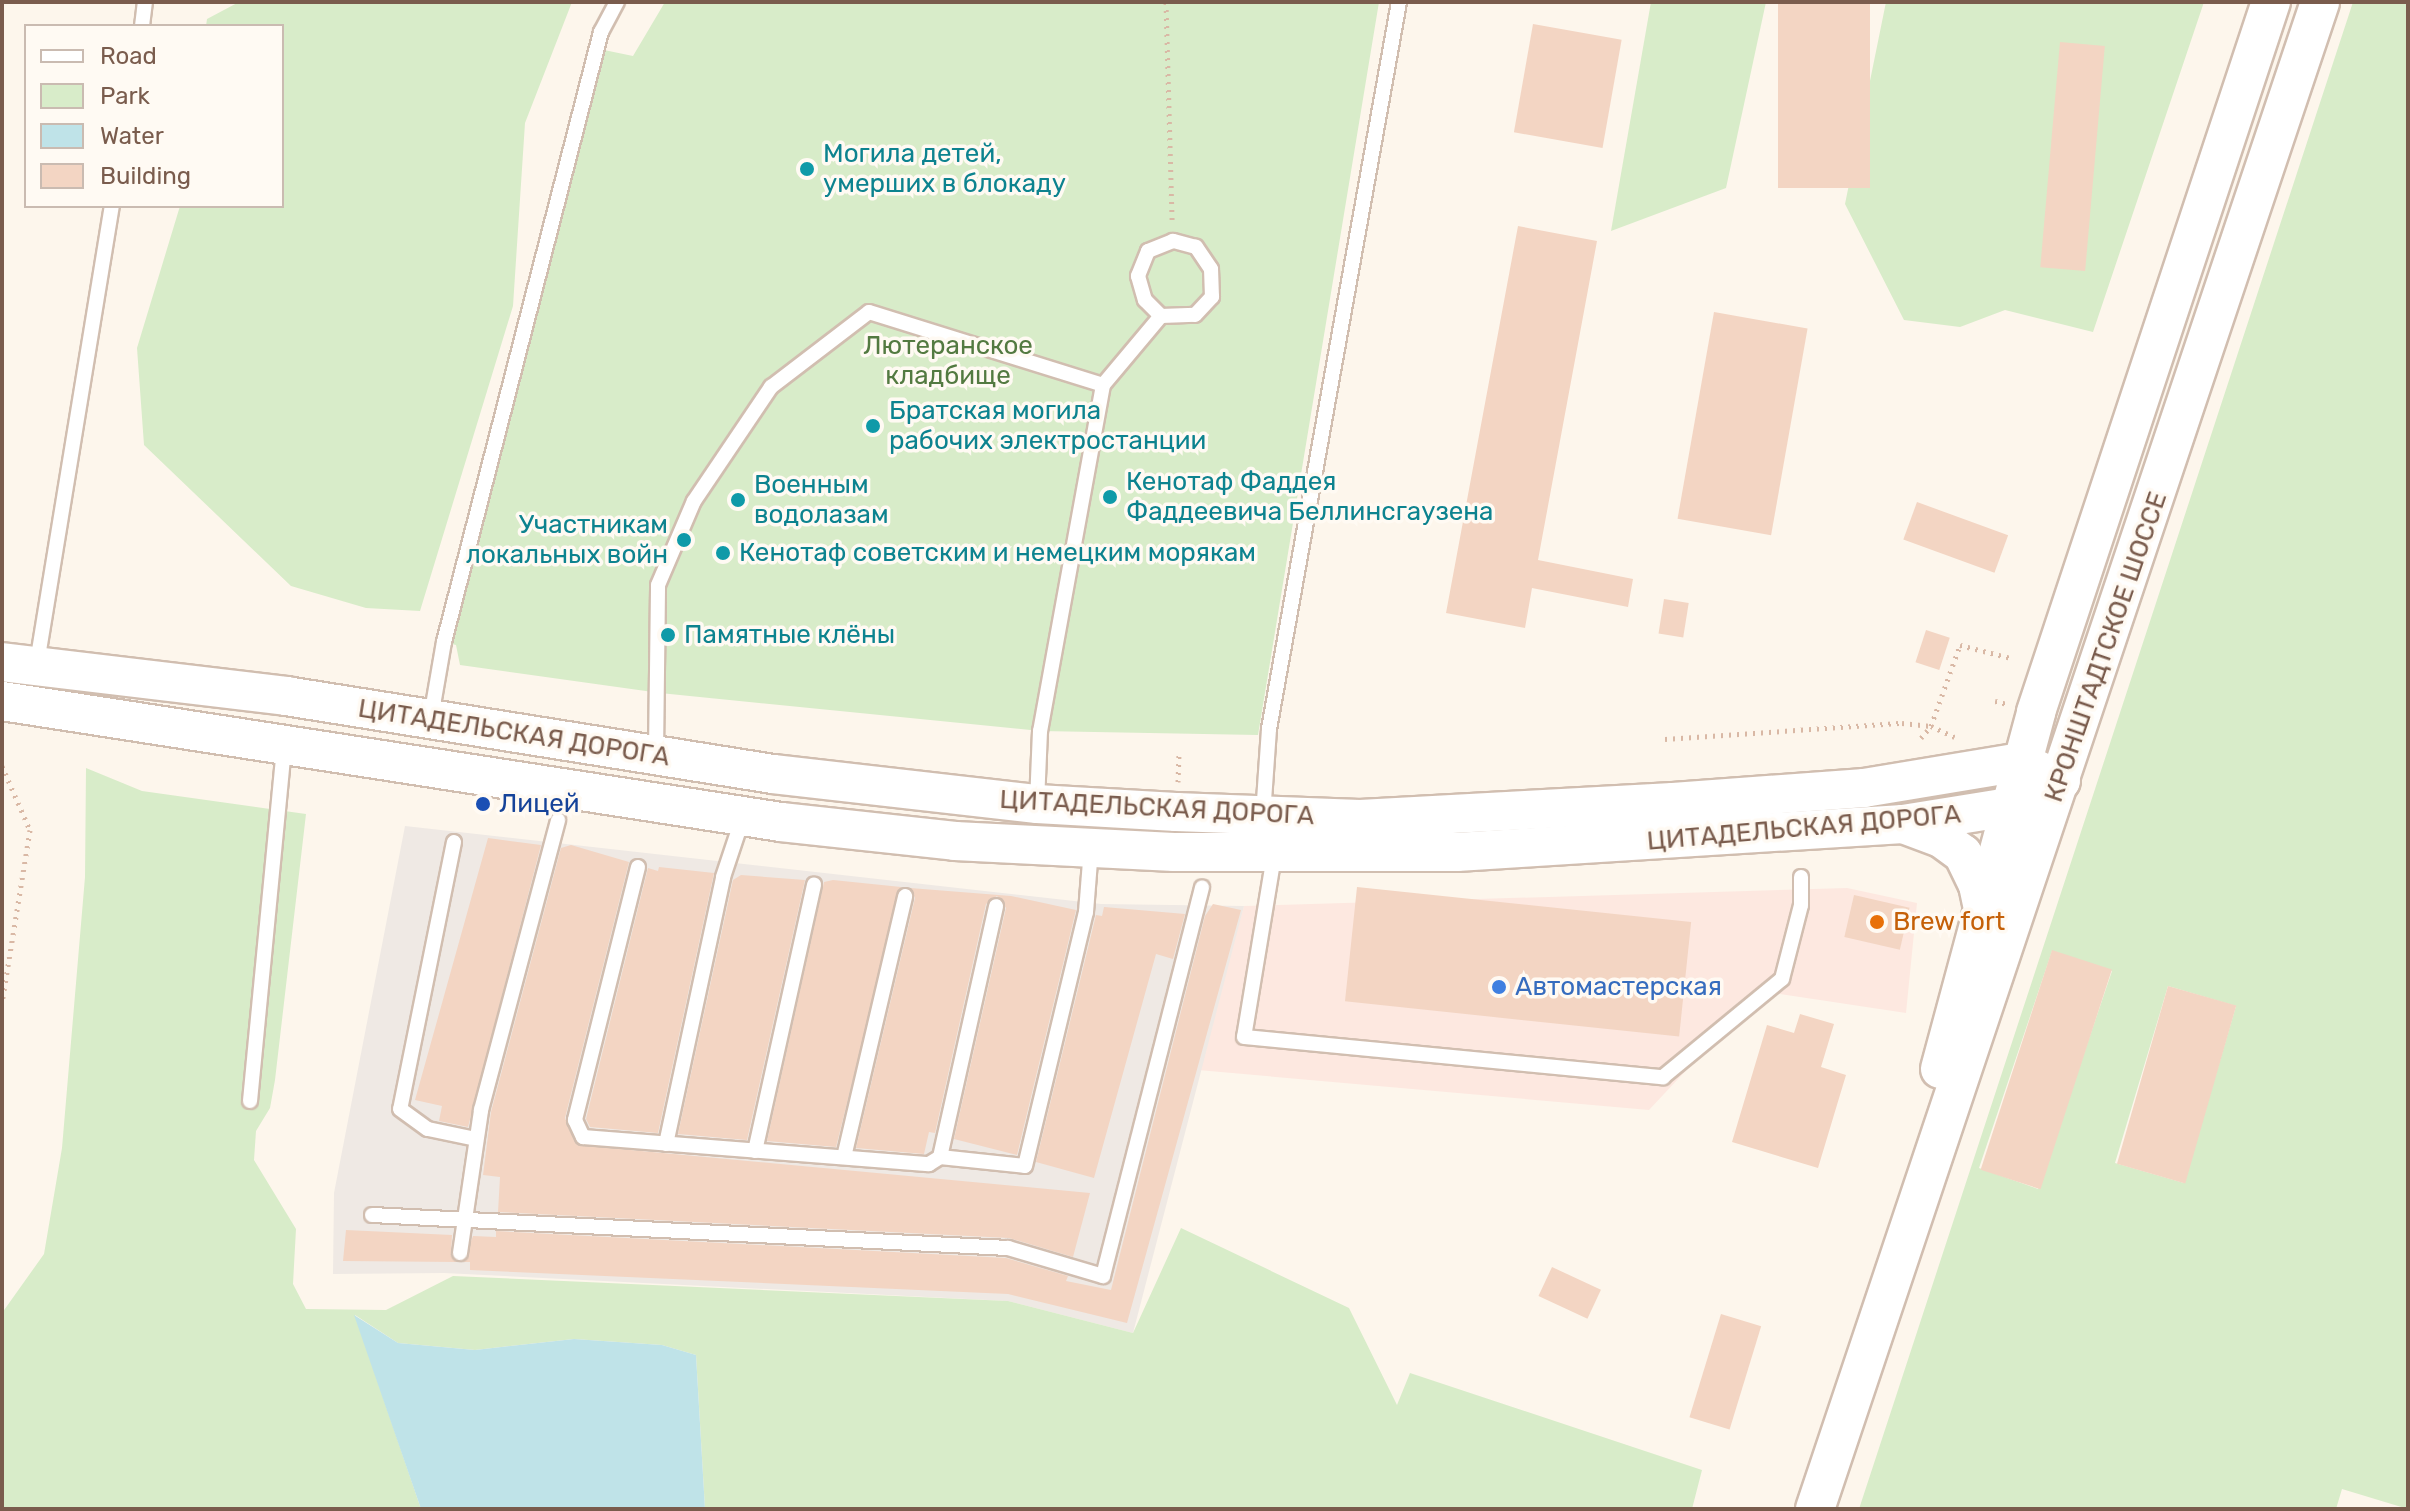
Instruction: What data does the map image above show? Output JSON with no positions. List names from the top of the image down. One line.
{"streets":{"street":["КРОНШТАДТСКОЕ ШОССЕ","ЦИТАДЕЛЬСКАЯ ДОРОГА"]},"crossings":[["КРОНШТАДТСКОЕ ШОССЕ","ЦИТАДЕЛЬСКАЯ ДОРОГА"]],"parks":["Лютеранское кладбище"],"places":["Могила детей, умерших в блокаду","Братская могила рабочих электростанции","Кенотаф Фаддея Фаддеевича Беллинсгаузена","Военным водолазам","Участникам локальных войн","Кенотаф советским и немецким морякам","Памятные клёны","Лицей","Brew fort","Автомастерская"],"legend":["Road","Park","Water","Building"]}
